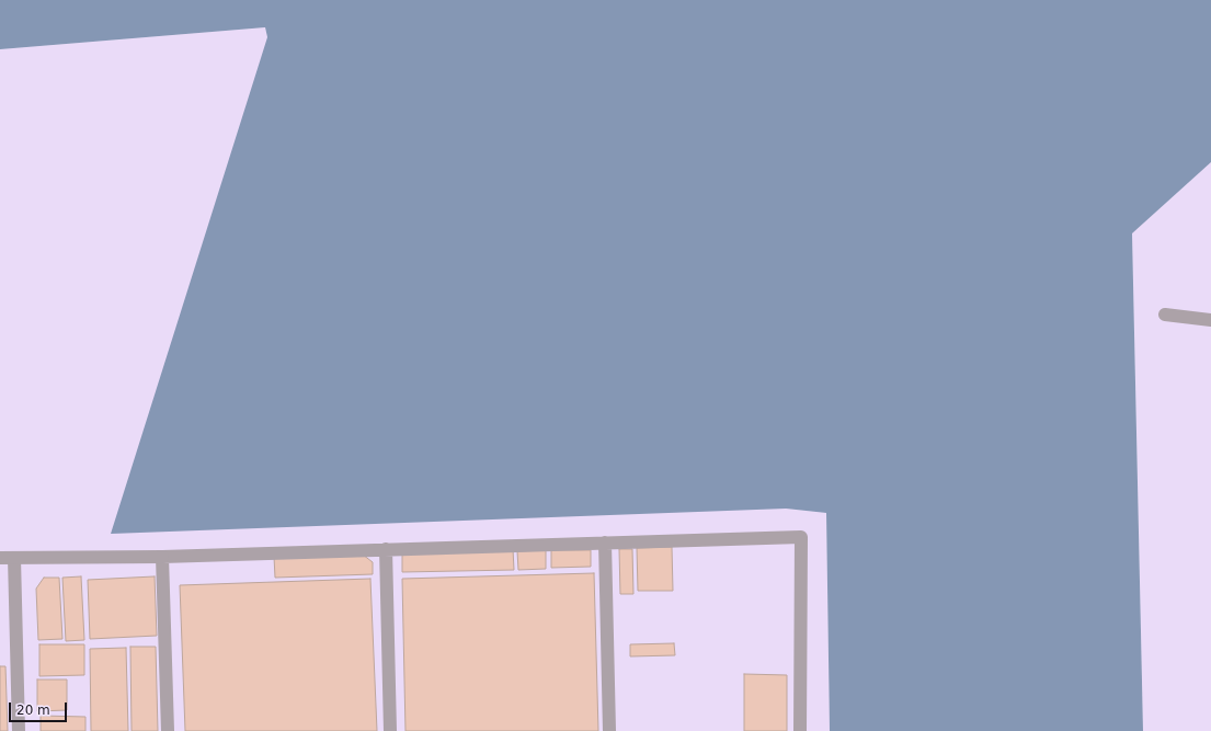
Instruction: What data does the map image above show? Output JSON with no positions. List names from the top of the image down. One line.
{"scale_bar":"20 m"}
